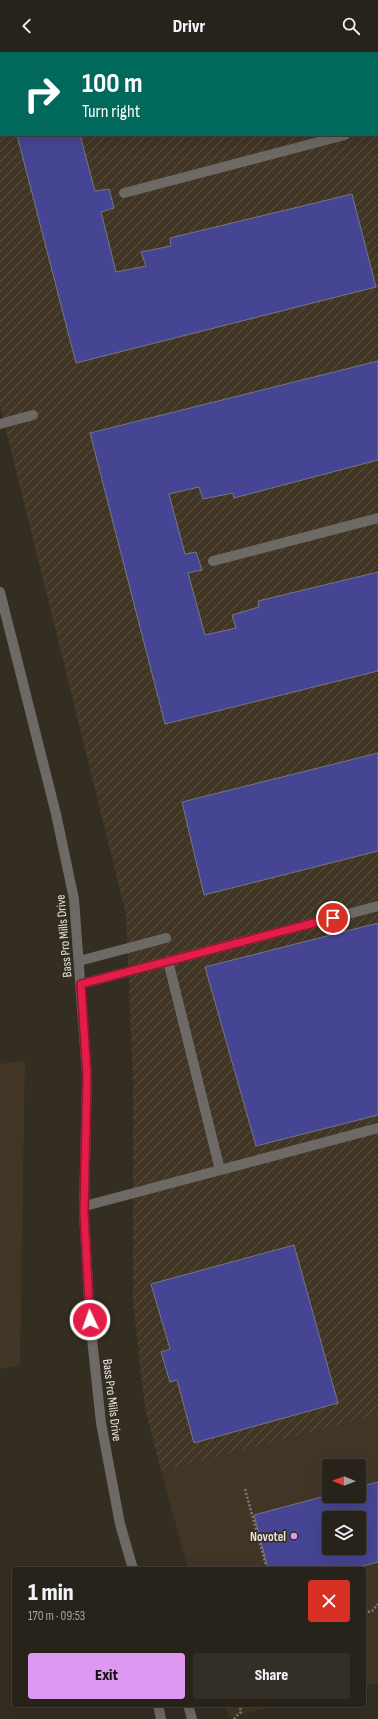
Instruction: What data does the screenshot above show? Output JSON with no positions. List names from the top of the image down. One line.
{"streets":{"street":["Bass Pro Mills Drive"]},"places":["Novotel"],"north":"left","page":{"header":"Drivr","turn":["100 m","Turn right"],"heading":["1 min","170 m · 09:53"],"buttons":["Exit","Share"]}}
